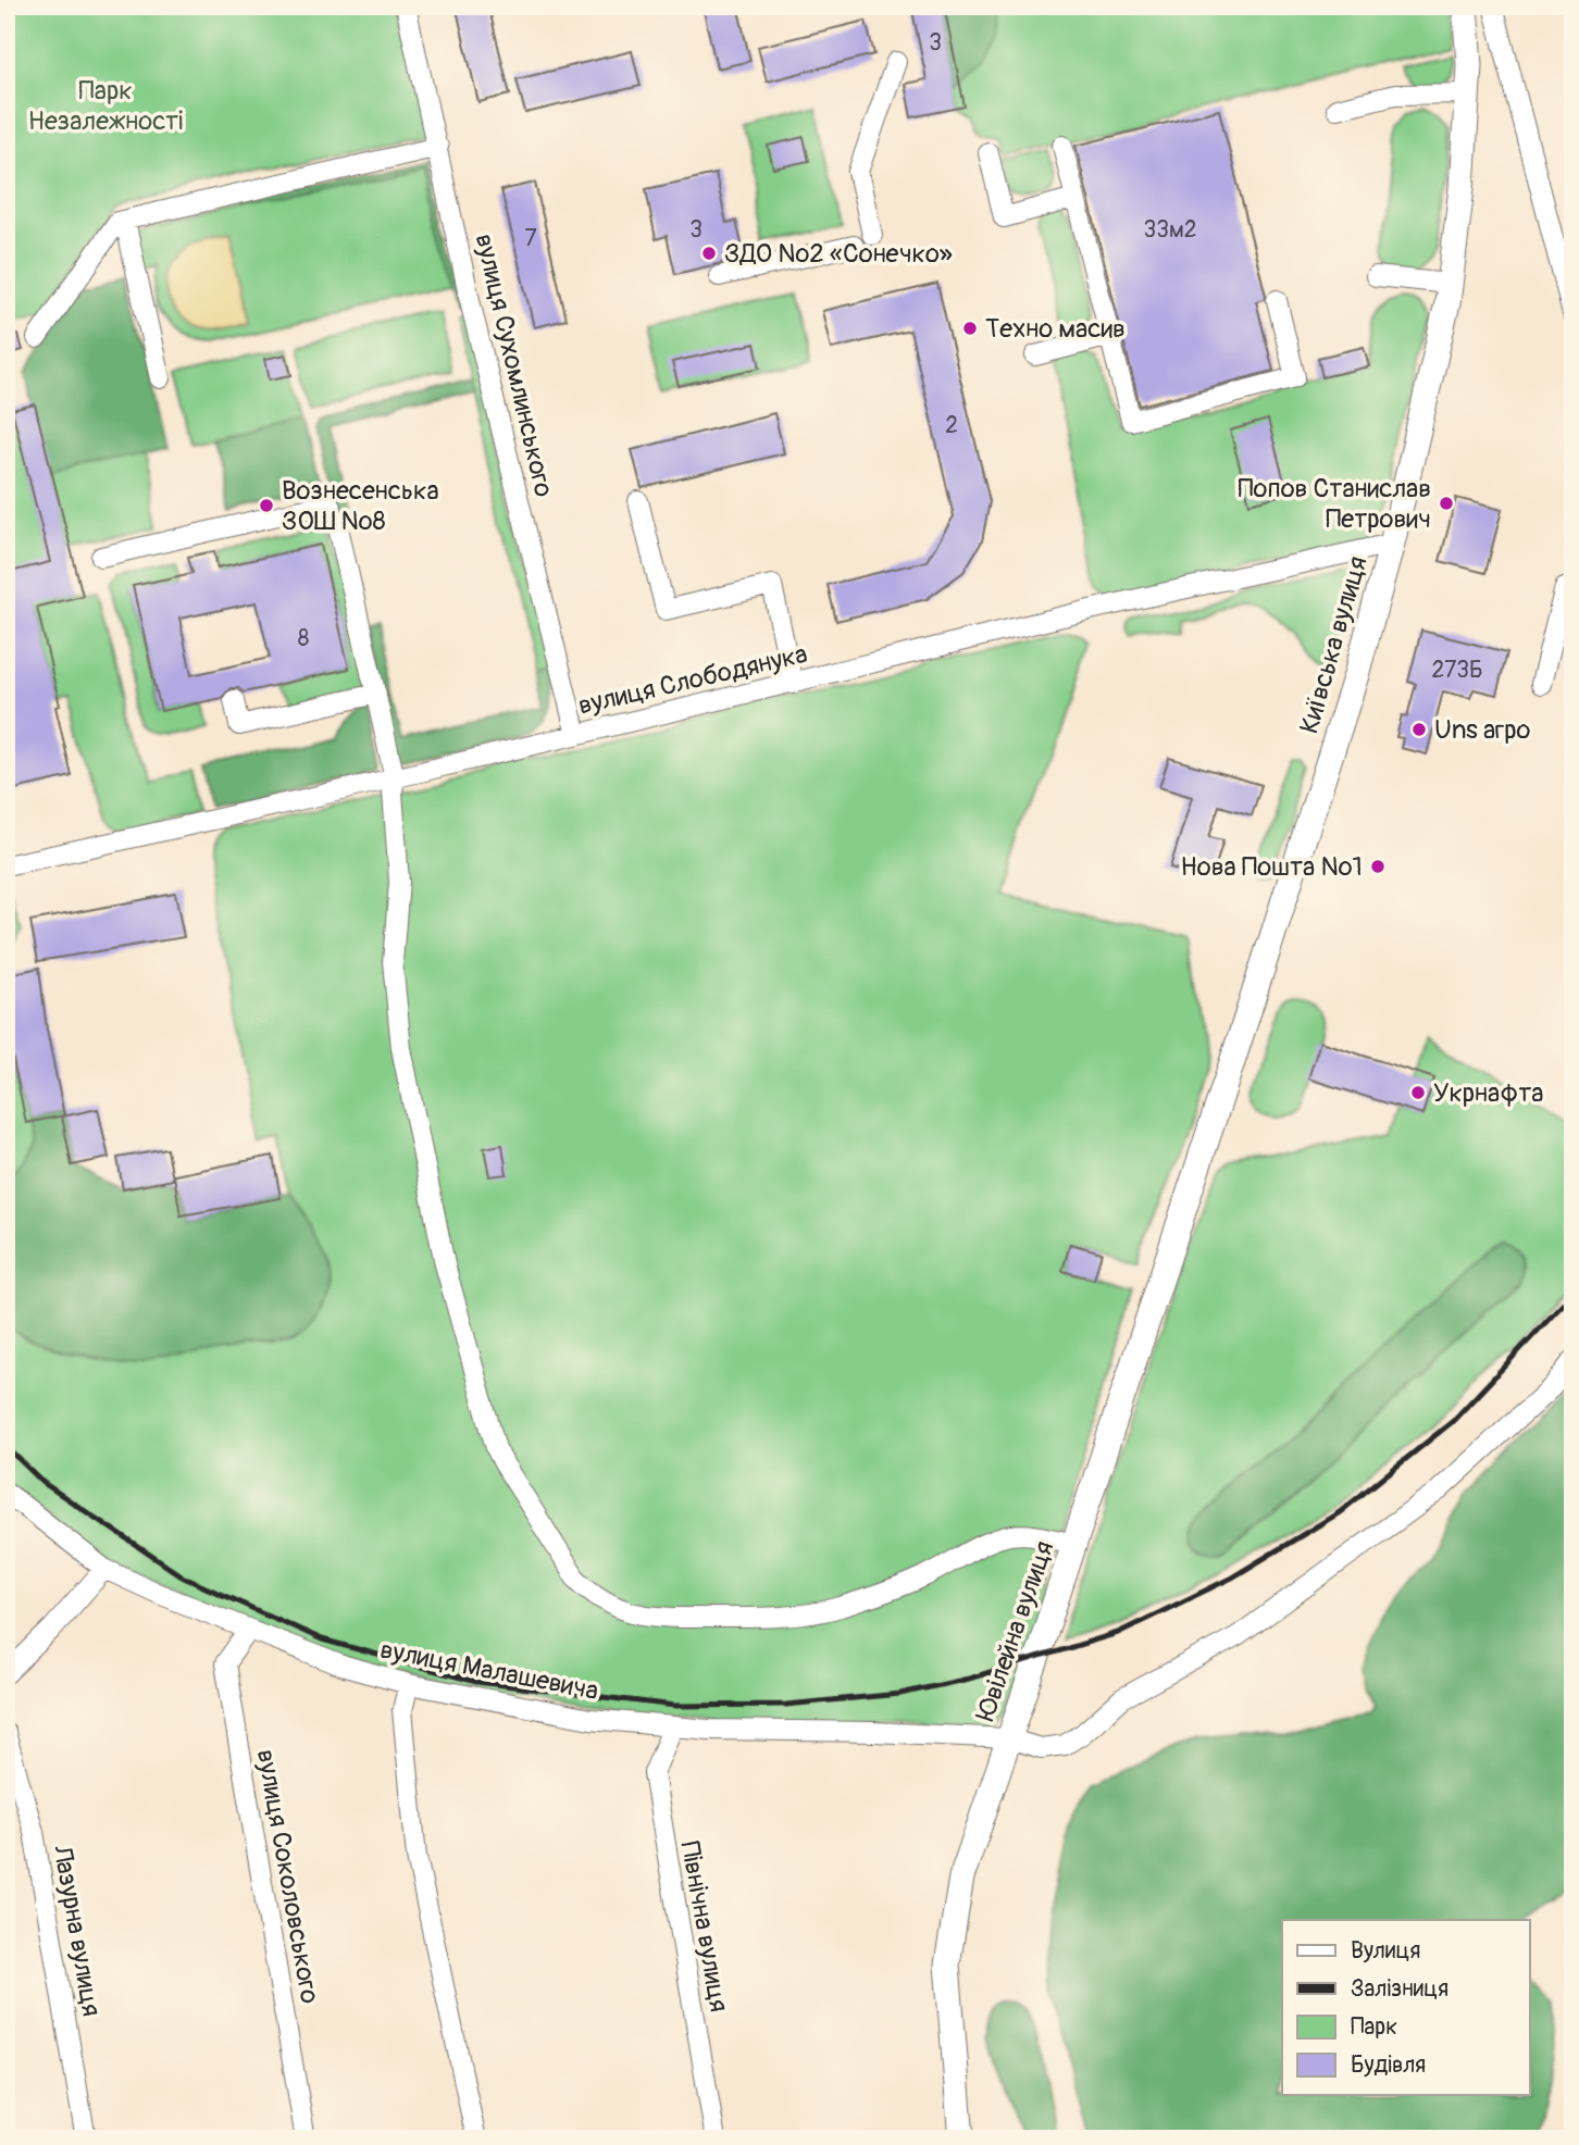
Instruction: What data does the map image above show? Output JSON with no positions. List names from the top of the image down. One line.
{"streets":{"main road":["Київська вулиця","Ювілейна вулиця"],"street":["вулиця Сухомлинського","вулиця Слободянука","вулиця Малашевича","вулиця Соколовського","Північна вулиця","Лазурна вулиця"]},"crossings":[["вулиця Сухомлинського","вулиця Слободянука"],["Київська вулиця","вулиця Слободянука"],["Київська вулиця","Ювілейна вулиця"],["Ювілейна вулиця","вулиця Малашевича"],["вулиця Малашевича","вулиця Соколовського"],["вулиця Малашевича","Північна вулиця"]],"parks":["Парк Незалежності"],"places":["ЗДО №2 «Сонечко»","Техно масив","Попов Станислав Петрович","Вознесенська ЗОШ №8","Uns агро","Нова Пошта №1","Укрнафта"],"house_numbers":["3","3","33м2","7","2","8","273Б"],"legend":["Вулиця","Залізниця","Парк","Будівля"]}
